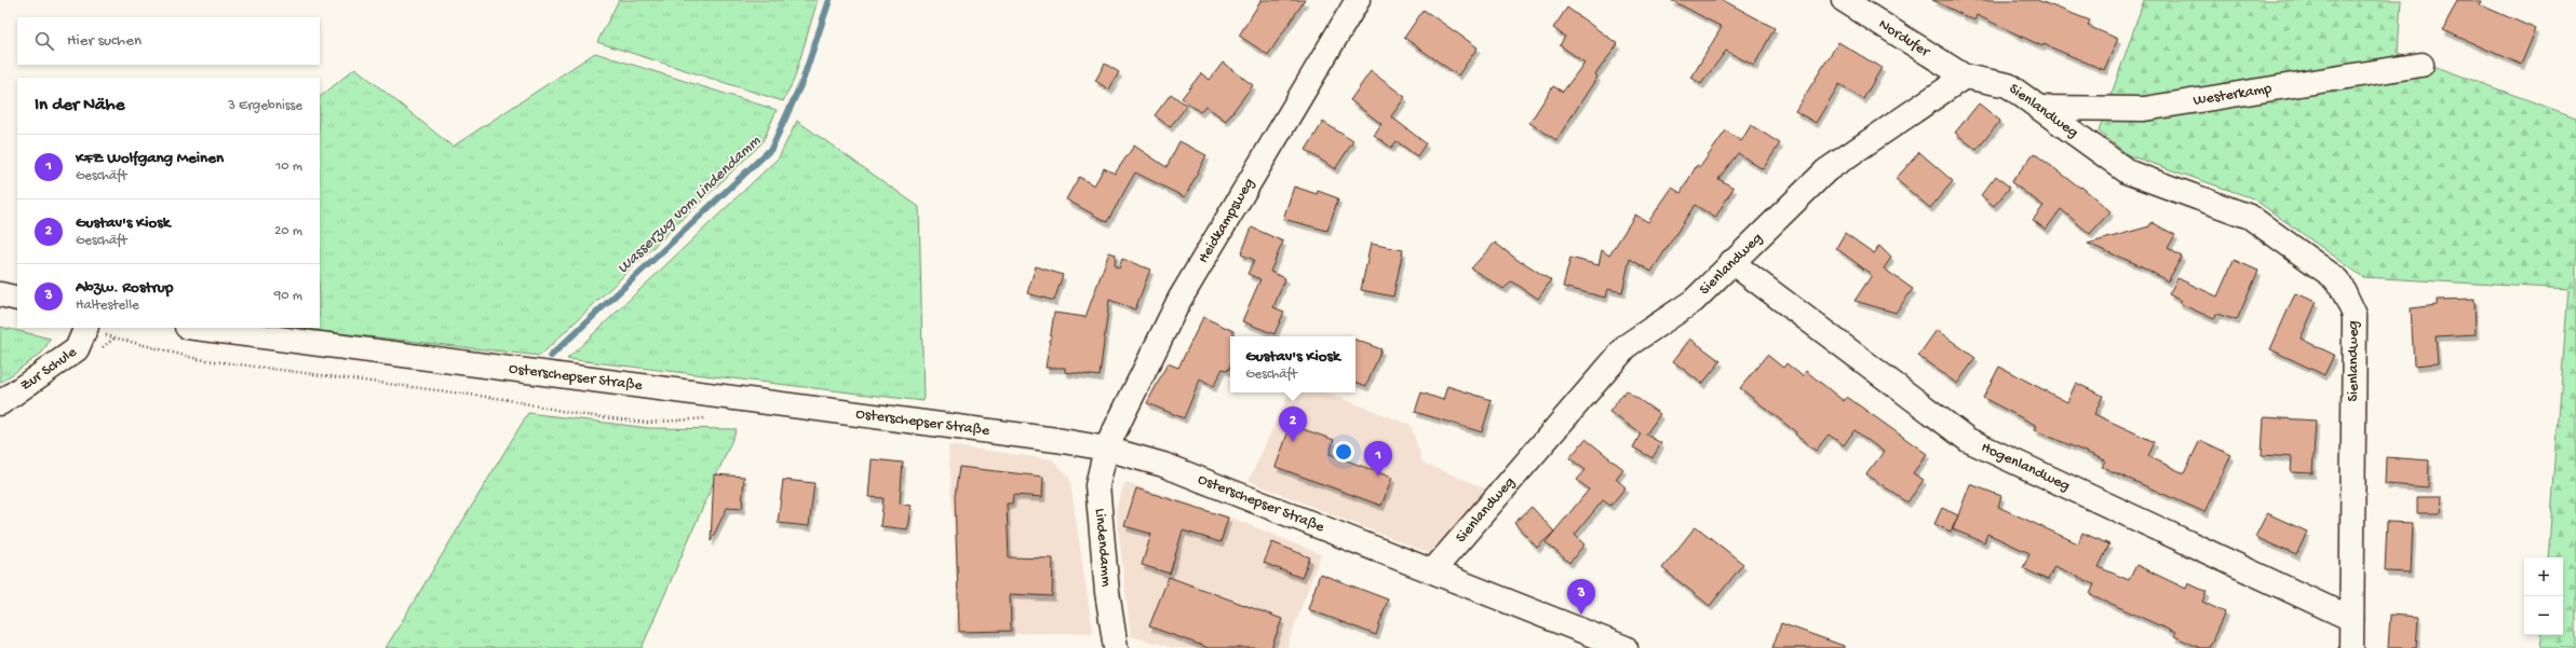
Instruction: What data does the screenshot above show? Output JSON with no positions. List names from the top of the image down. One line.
{"streets":{"street":["Nordufer","Westerkamp","Sienlandweg","Heidkampsweg","Zur Schule","Osterschepser Straße","Hogenlandweg","Lindendamm"]},"crossings":[["Nordufer","Sienlandweg"],["Westerkamp","Sienlandweg"],["Sienlandweg","Osterschepser Straße"],["Sienlandweg","Hogenlandweg"],["Heidkampsweg","Osterschepser Straße"],["Heidkampsweg","Lindendamm"],["Osterschepser Straße","Lindendamm"]],"water":["Wasserzug vom Lindendamm"],"page":{"search":"Hier suchen","heading":["In der Nähe","3 Ergebnisse"],"list":[{"mark":"1","name":"KFZ Wolfgang Meinen","note":"Geschäft","value":"10 m"},{"mark":"2","name":"Gustav's Kiosk","note":"Geschäft","value":"20 m"},{"mark":"3","name":"Abzw. Rostrup","note":"Haltestelle","value":"90 m"}],"popup":["Gustav's Kiosk","Geschäft"],"pins":["2","1","3"],"map_buttons":["+","−"]}}
